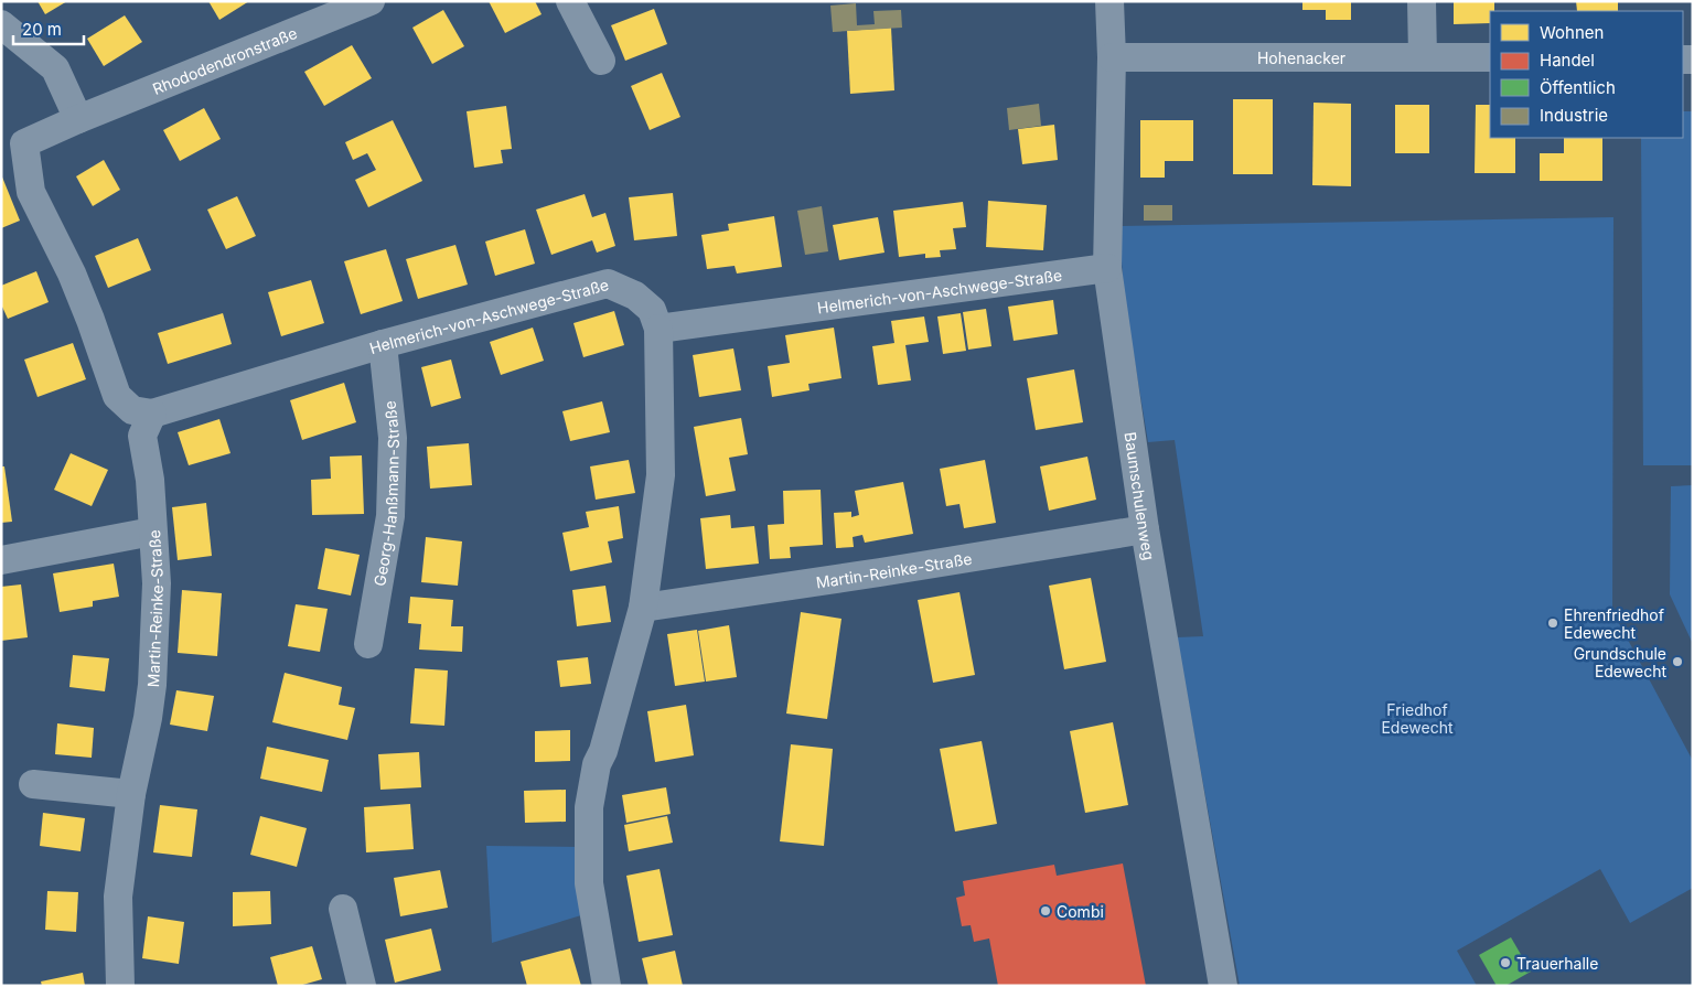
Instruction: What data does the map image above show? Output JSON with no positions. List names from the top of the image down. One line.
{"streets":{"street":["Hohenacker","Rhododendronstraße","Helmerich-von-Aschwege-Straße","Georg-Hanßmann-Straße","Baumschulenweg","Martin-Reinke-Straße"]},"crossings":[["Hohenacker","Baumschulenweg"],["Rhododendronstraße","Helmerich-von-Aschwege-Straße"],["Rhododendronstraße","Martin-Reinke-Straße"],["Helmerich-von-Aschwege-Straße","Georg-Hanßmann-Straße"],["Helmerich-von-Aschwege-Straße","Baumschulenweg"],["Helmerich-von-Aschwege-Straße","Martin-Reinke-Straße"],["Baumschulenweg","Martin-Reinke-Straße"]],"parks":["Friedhof Edewecht"],"places":["Ehrenfriedhof Edewecht","Grundschule Edewecht","Combi","Trauerhalle"],"legend":["Wohnen","Handel","Öffentlich","Industrie"],"scale_bar":"20 m"}
